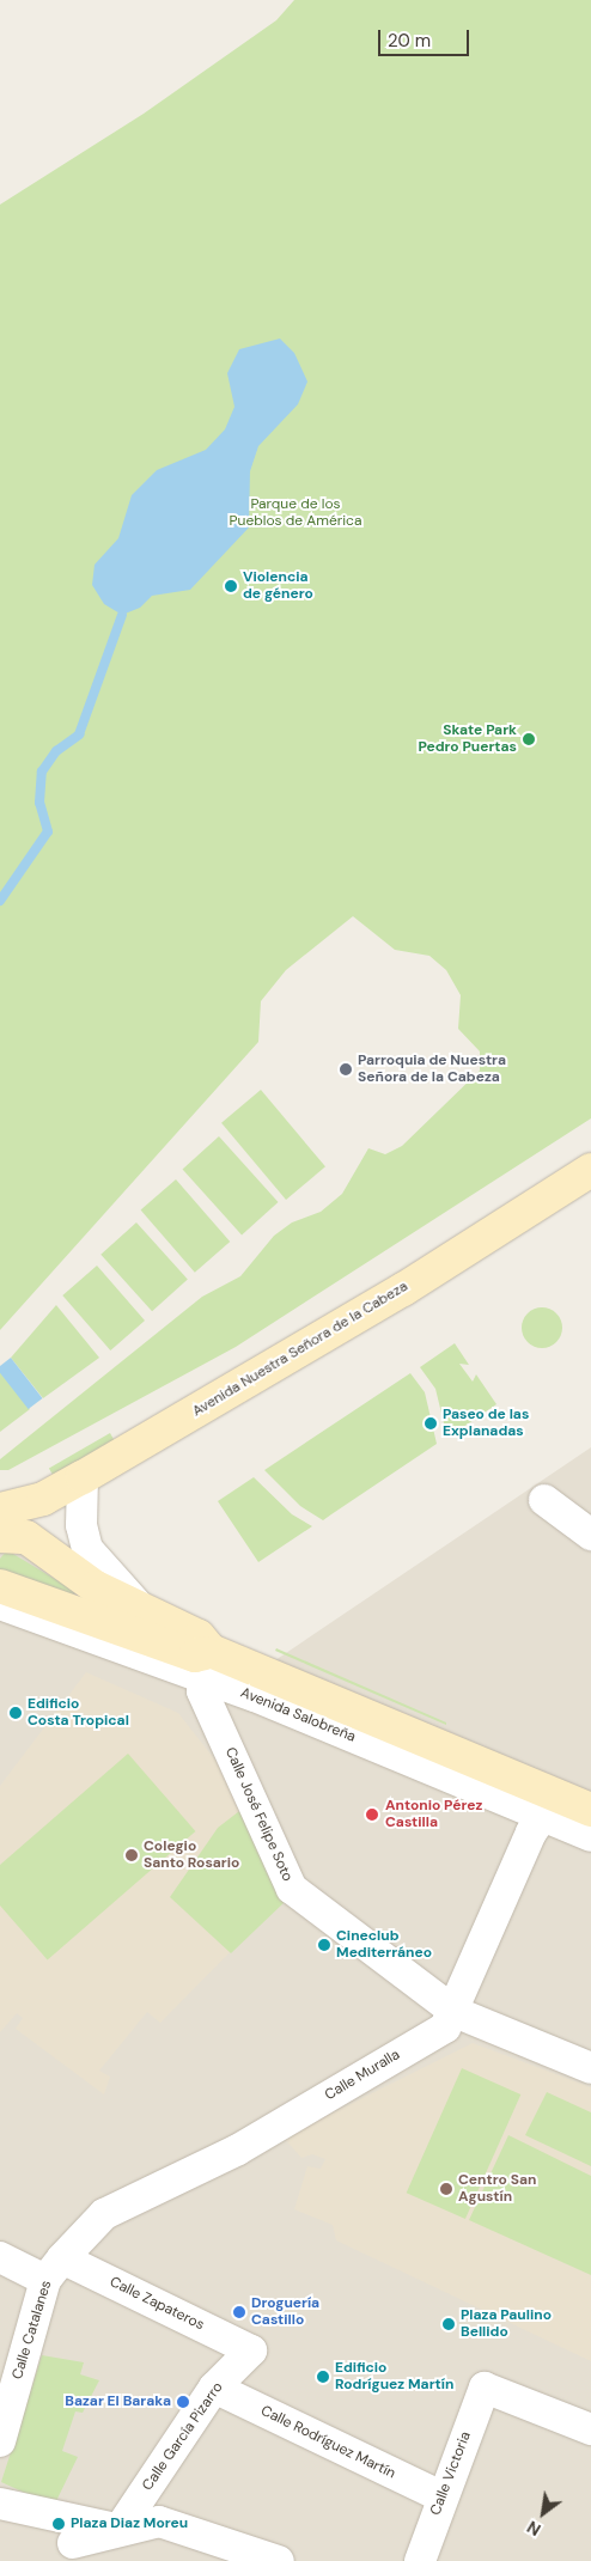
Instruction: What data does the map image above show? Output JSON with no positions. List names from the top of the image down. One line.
{"streets":{"main road":["Avenida Nuestra Señora de la Cabeza","Avenida Salobreña"],"street":["Calle José Felipe Soto","Calle Muralla","Calle Zapateros","Calle Catalanes","Calle García Pizarro","Calle Rodríguez Martín","Calle Victoria"]},"crossings":[["Avenida Nuestra Señora de la Cabeza","Avenida Salobreña"],["Avenida Salobreña","Calle José Felipe Soto"],["Avenida Salobreña","Calle Muralla"],["Calle José Felipe Soto","Calle Muralla"],["Calle Muralla","Calle Zapateros"],["Calle Muralla","Calle Catalanes"],["Calle Zapateros","Calle Catalanes"],["Calle Zapateros","Calle García Pizarro"],["Calle García Pizarro","Calle Rodríguez Martín"],["Calle Rodríguez Martín","Calle Victoria"]],"parks":["Parque de los Pueblos de América"],"places":["Violencia de género","Skate Park Pedro Puertas","Parroquia de Nuestra Señora de la Cabeza","Paseo de las Explanadas","Edificio Costa Tropical","Antonio Pérez Castilla","Colegio Santo Rosario","Cineclub Mediterráneo","Centro San Agustín","Droguería Castillo","Plaza Paulino Bellido","Edificio Rodríguez Martín","Bazar El Baraka","Plaza Diaz Moreu"],"scale_bar":"20 m","north":"bottom left"}
